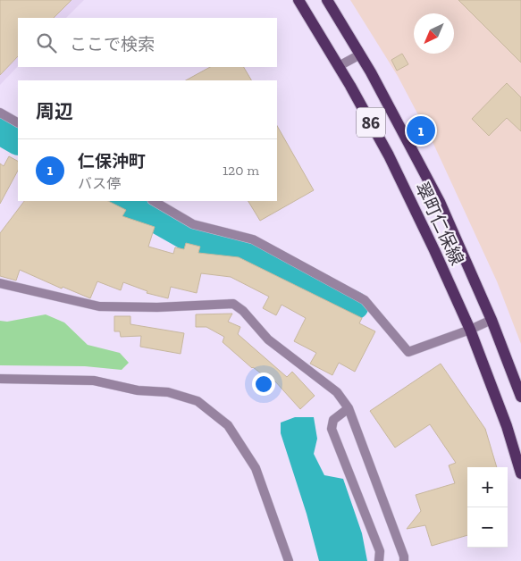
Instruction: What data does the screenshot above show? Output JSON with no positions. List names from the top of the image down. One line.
{"streets":{"main road":["86","翠町仁保線"]},"north":"bottom left","page":{"search":"ここで検索","heading":"周辺","pins":"1","list":[{"mark":"1","name":"仁保沖町","note":"バス停","value":"120 m"}],"map_buttons":["+","−"]}}
